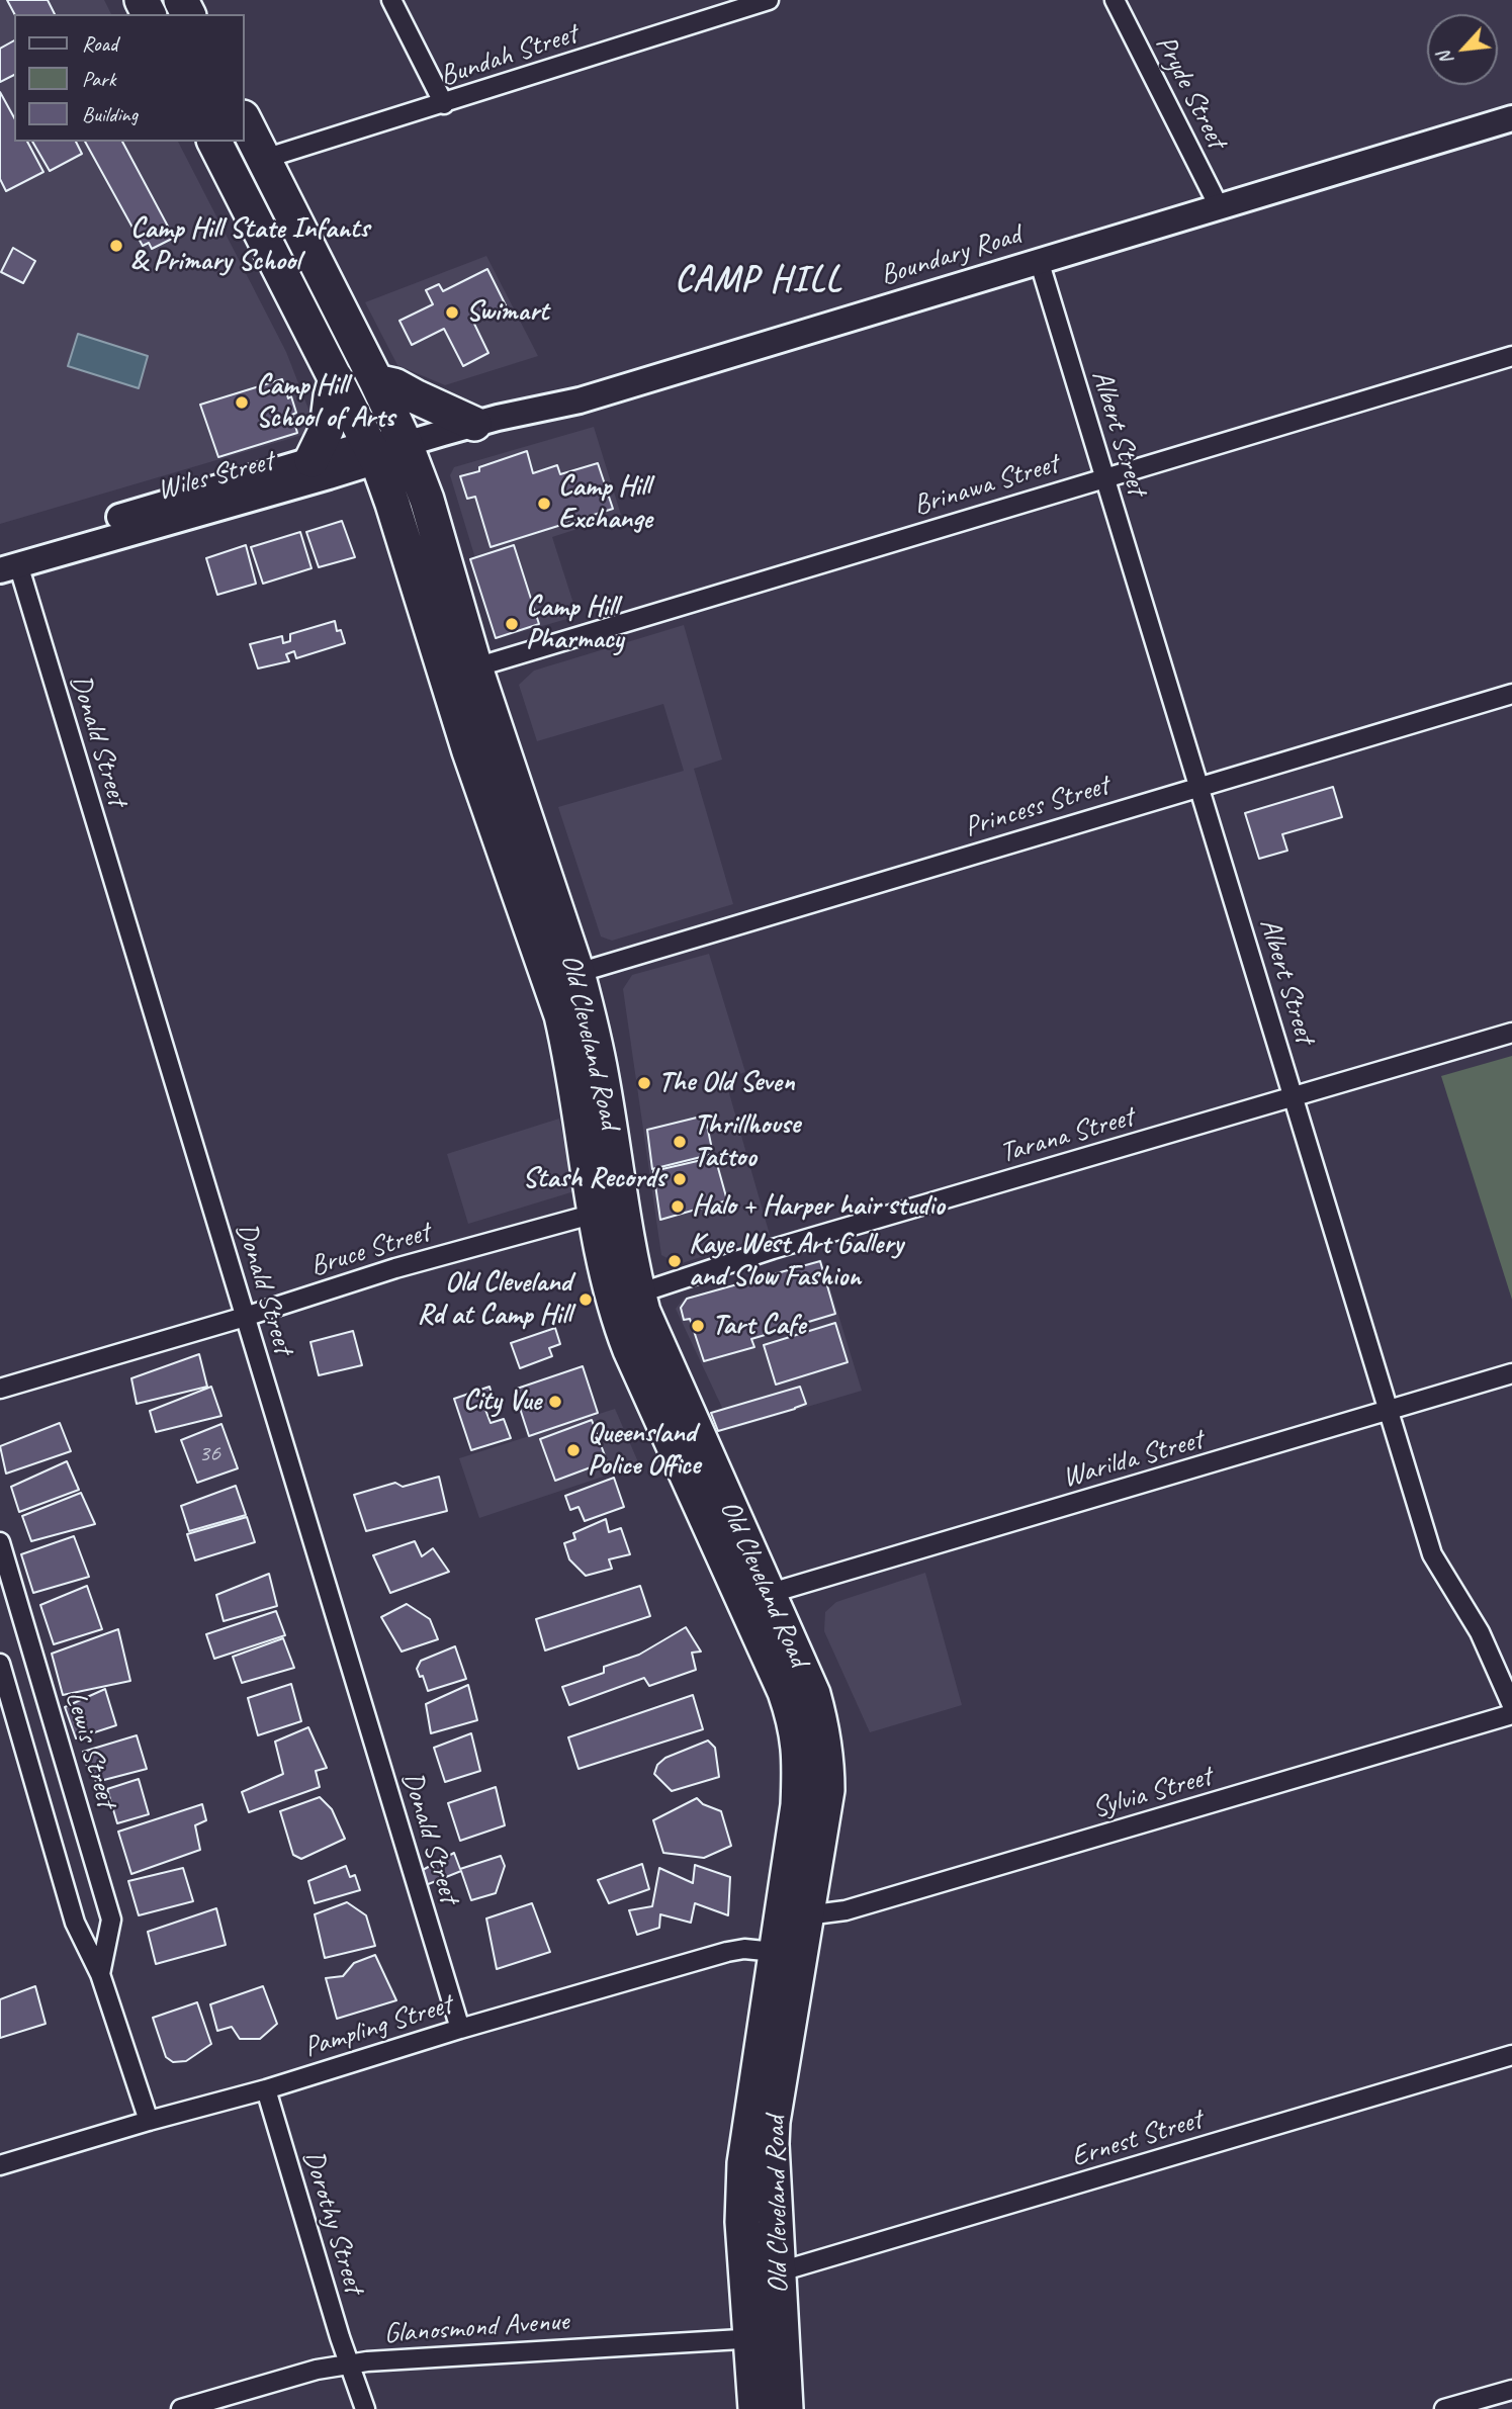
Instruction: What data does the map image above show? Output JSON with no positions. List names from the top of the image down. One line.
{"streets":{"highway":["Old Cleveland Road"],"main road":["Boundary Road","Wiles Street"],"street":["Bundah Street","Pryde Street","Albert Street","Brinawa Street","Donald Street","Princess Street","Tarana Street","Bruce Street","Warilda Street","Lewis Street","Sylvia Street","Pampling Street","Ernest Street","Dorothy Street","Glanosmond Avenue"]},"crossings":[["Bundah Street","Old Cleveland Road"],["Pryde Street","Boundary Road"],["Boundary Road","Albert Street"],["Boundary Road","Wiles Street"],["Boundary Road","Old Cleveland Road"],["Albert Street","Brinawa Street"],["Albert Street","Princess Street"],["Albert Street","Tarana Street"],["Albert Street","Warilda Street"],["Wiles Street","Donald Street"],["Wiles Street","Old Cleveland Road"],["Brinawa Street","Old Cleveland Road"],["Donald Street","Bruce Street"],["Donald Street","Pampling Street"],["Princess Street","Old Cleveland Road"],["Old Cleveland Road","Tarana Street"],["Old Cleveland Road","Bruce Street"],["Old Cleveland Road","Warilda Street"],["Old Cleveland Road","Sylvia Street"],["Old Cleveland Road","Pampling Street"],["Old Cleveland Road","Ernest Street"],["Old Cleveland Road","Glanosmond Avenue"],["Lewis Street","Pampling Street"],["Pampling Street","Dorothy Street"],["Dorothy Street","Glanosmond Avenue"]],"districts":["CAMP HILL"],"places":["Camp Hill State Infants & Primary School","Swimart","Camp Hill School of Arts","Camp Hill Exchange","Camp Hill Pharmacy","The Old Seven","Thrillhouse Tattoo","Stash Records","Halo + Harper hair studio","Kaye West Art Gallery and Slow Fashion","Old Cleveland Rd at Camp Hill","Tart Cafe","City Vue","Queensland Police Office"],"house_numbers":["36"],"legend":["Road","Park","Building"],"north":"bottom left"}
